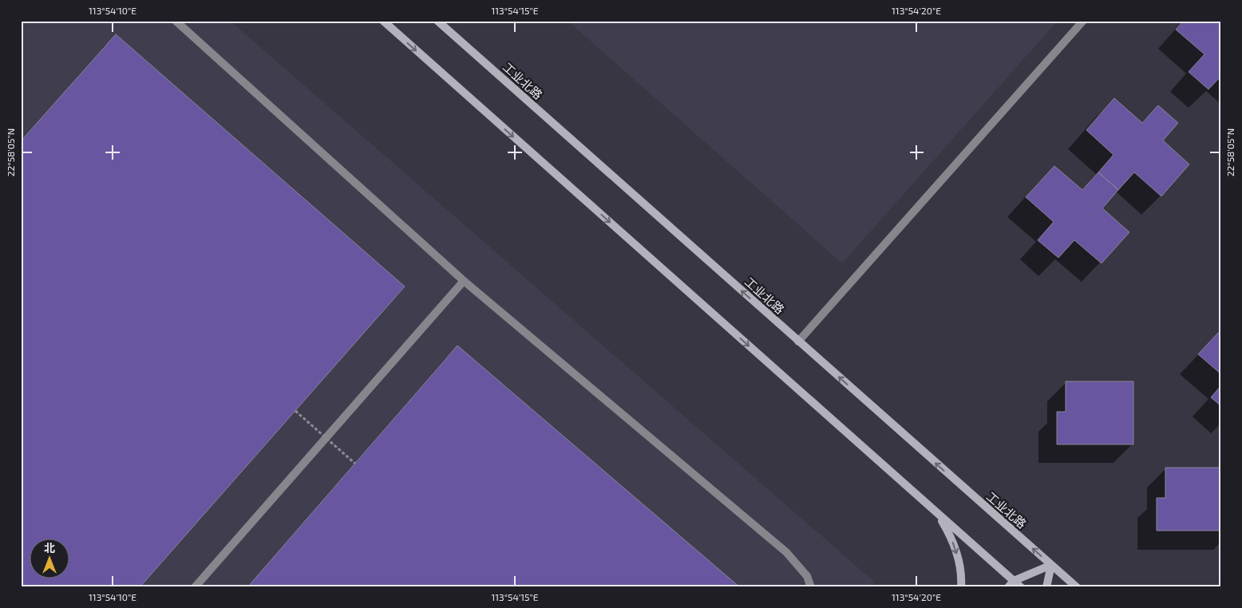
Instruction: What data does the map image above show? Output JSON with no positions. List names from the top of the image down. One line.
{"streets":{"main road":["工业北路"]},"north":"top","coordinates":["113°54'10\"E","113°54'15\"E","113°54'20\"E","22°58'05\"N"]}
